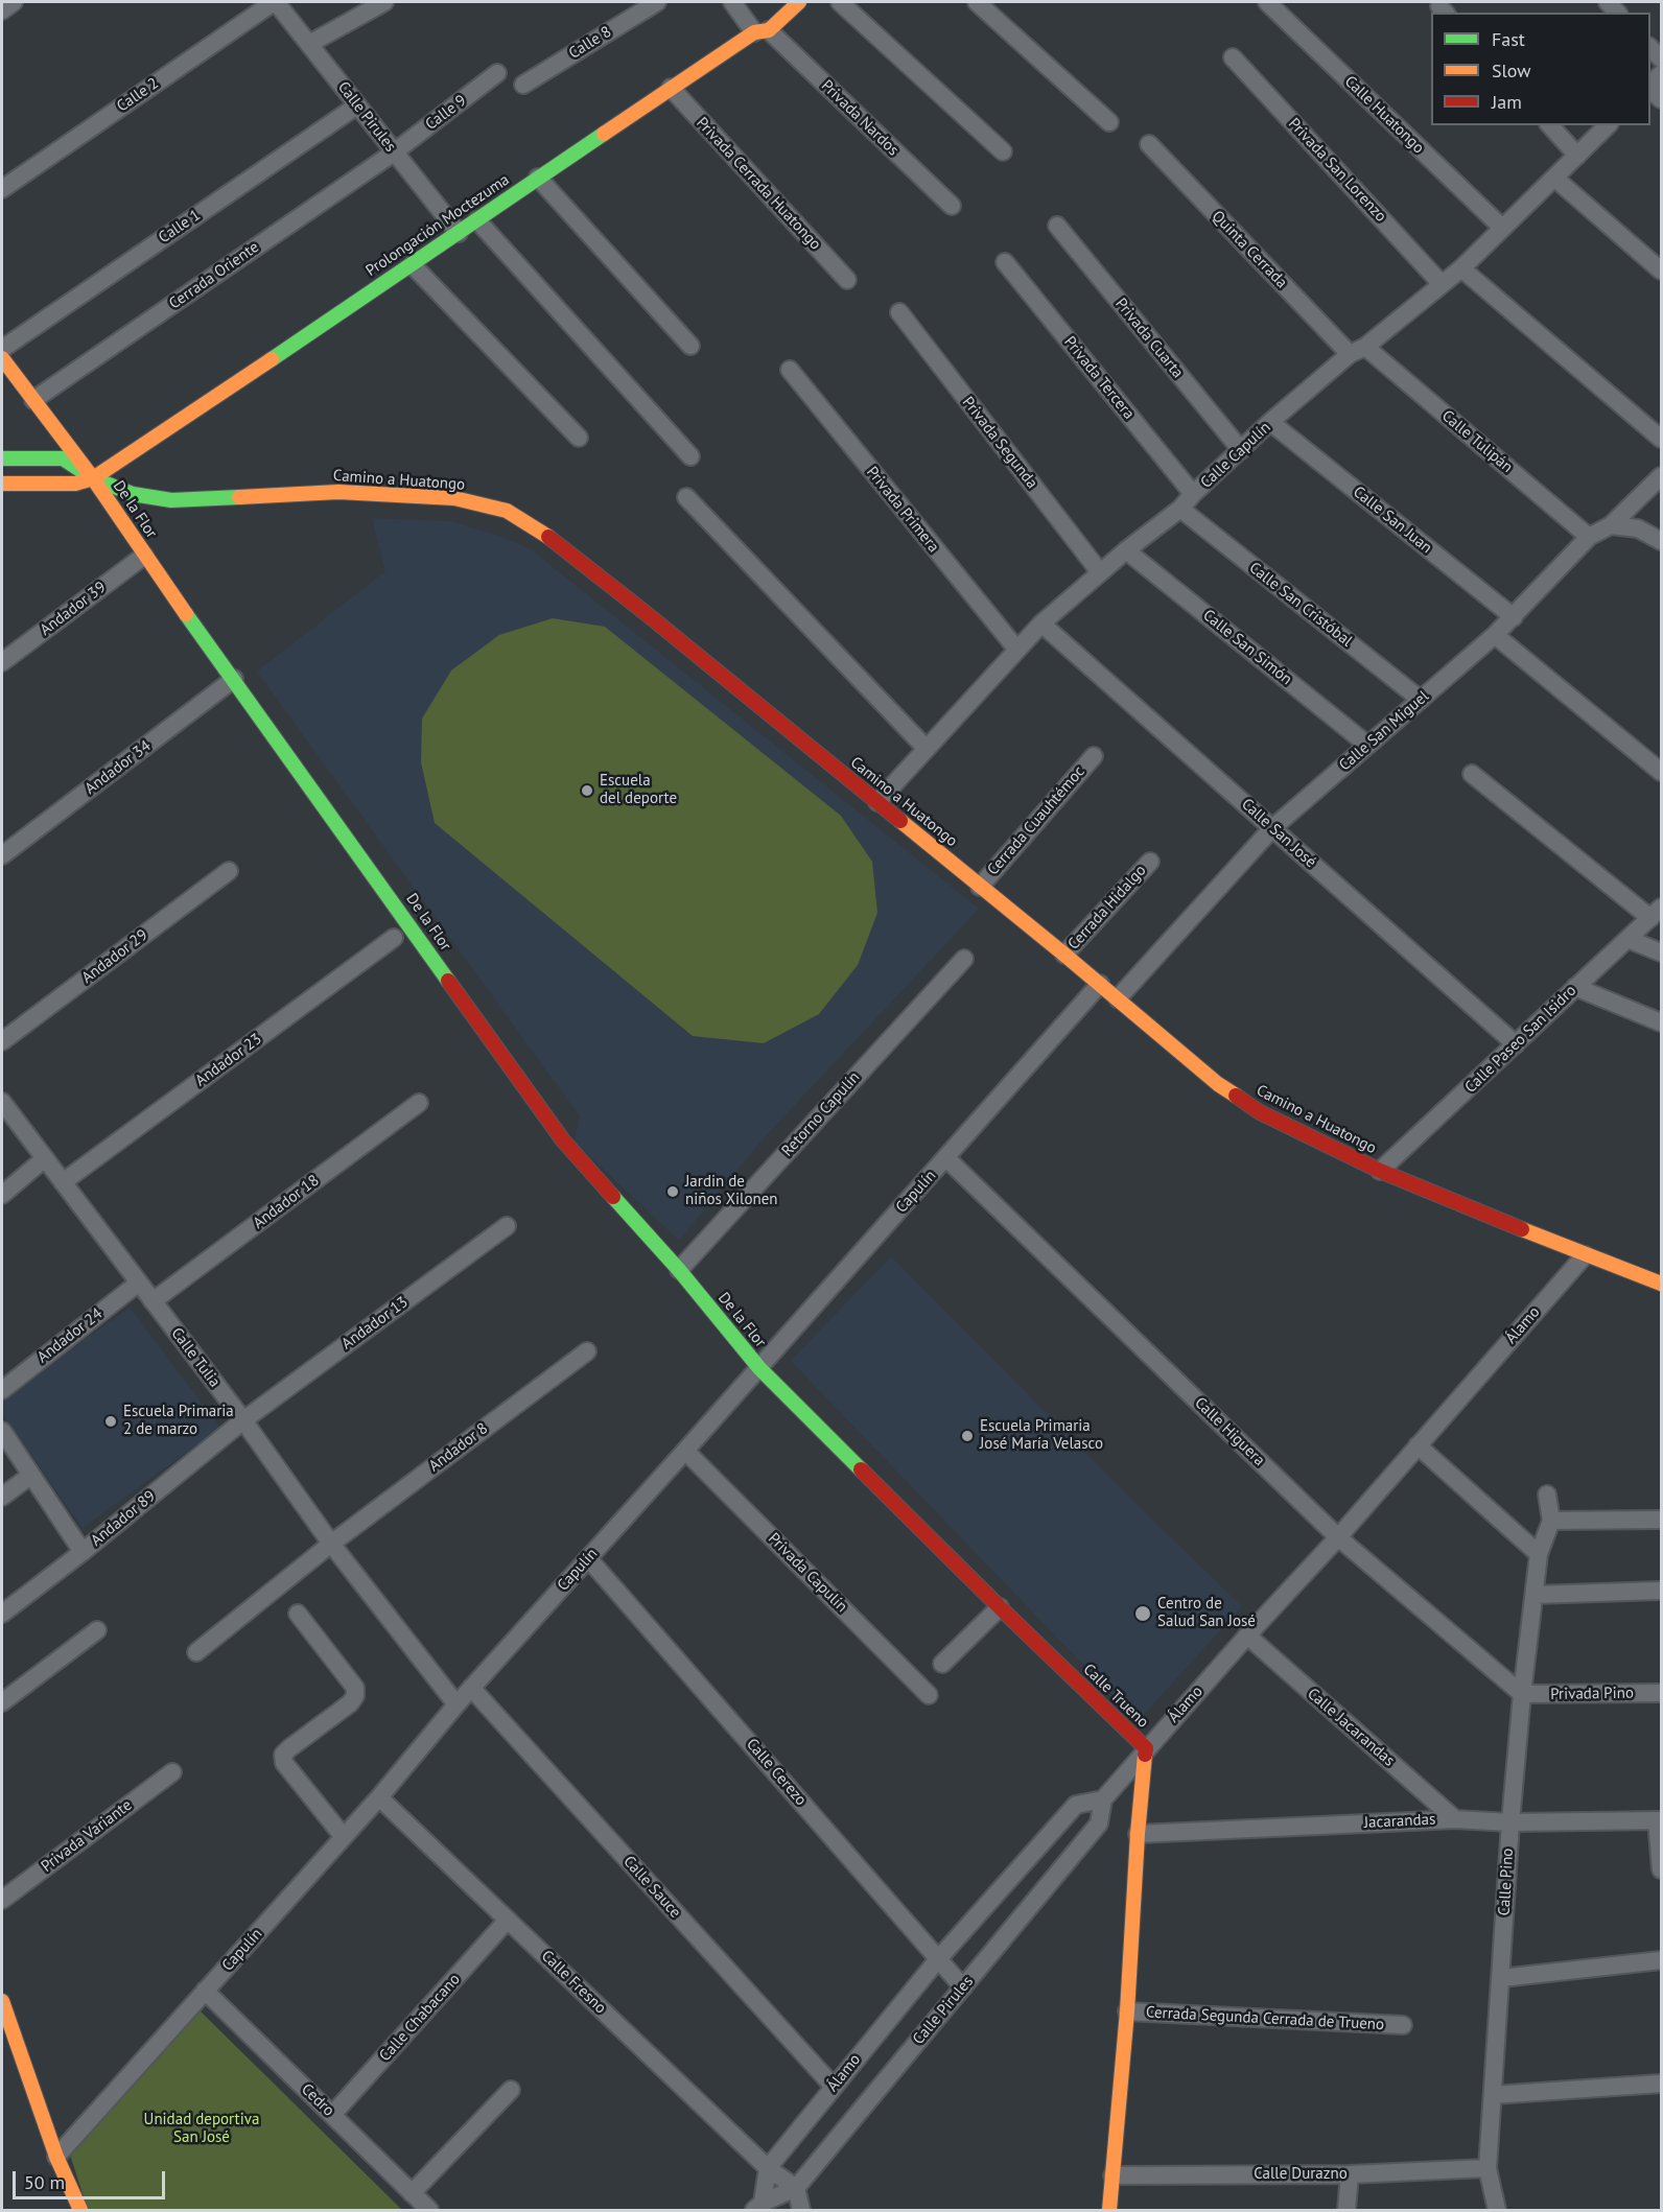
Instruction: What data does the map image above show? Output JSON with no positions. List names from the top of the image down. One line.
{"streets":{"main road":["Prolongación Moctezuma","Camino a Huatongo","De la Flor","Calle Trueno"],"street":["Calle 8","Calle 2","Calle 9","Calle Huatongo","Calle Pirules","Privada Nardos","Privada San Lorenzo","Privada Cerrada Huatongo","Calle 1","Quinta Cerrada","Cerrada Oriente","Privada Cuarta","Privada Tercera","Calle Tulipán","Privada Segunda","Calle Capulín","Privada Primera","Calle San Juan","Calle San Cristóbal","Andador 39","Calle San Simón","Calle San Miguel","Andador 34","Cerrada Cuauhtémoc","Calle San José","Cerrada Hidalgo","Andador 29","Calle Paseo San Isidro","Andador 23","Retorno Capulín","Capulín","Andador 18","Andador 13","Álamo","Andador 24","Calle Tulia","Calle Higuera","Andador 8","Andador 89","Privada Capulín","Privada Pino","Calle Jacarandas","Calle Cerezo","Jacarandas","Privada Variante","Calle Pino","Calle Sauce","Calle Fresno","Calle Chabacano","Cerrada Segunda Cerrada de Trueno","Cedro","Calle Durazno"]},"crossings":[["Calle 2","Calle Pirules"],["Calle 9","Calle Pirules"],["Calle 9","Cerrada Oriente"],["Calle Huatongo","Calle Capulín"],["Calle Pirules","Prolongación Moctezuma"],["Calle Pirules","Calle 1"],["Calle Pirules","Cerrada Oriente"],["Calle Pirules","Álamo"],["Calle Pirules","Calle Cerezo"],["Calle Pirules","Calle Fresno"],["Privada Nardos","Prolongación Moctezuma"],["Privada San Lorenzo","Calle Capulín"],["Privada Cerrada Huatongo","Prolongación Moctezuma"],["Prolongación Moctezuma","Camino a Huatongo"],["Prolongación Moctezuma","De la Flor"],["Quinta Cerrada","Calle Capulín"],["Cerrada Oriente","De la Flor"],["Privada Cuarta","Calle Capulín"],["Privada Tercera","Calle Capulín"],["Calle Tulipán","Calle Capulín"],["Calle Tulipán","Calle San Miguel"],["Privada Segunda","Calle Capulín"],["Calle Capulín","Camino a Huatongo"],["Calle Capulín","Privada Primera"],["Calle Capulín","Calle San Juan"],["Calle Capulín","Calle San Cristóbal"],["Calle Capulín","Calle San Simón"],["Calle Capulín","Calle San José"],["Camino a Huatongo","De la Flor"],["Camino a Huatongo","Calle San Miguel"],["Camino a Huatongo","Cerrada Cuauhtémoc"],["Camino a Huatongo","Cerrada Hidalgo"],["Camino a Huatongo","Calle Paseo San Isidro"],["Camino a Huatongo","Capulín"],["Camino a Huatongo","Álamo"],["De la Flor","Andador 39"],["De la Flor","Andador 34"],["De la Flor","Retorno Capulín"],["De la Flor","Capulín"],["De la Flor","Calle Trueno"],["Calle San Juan","Calle San Miguel"],["Calle San Cristóbal","Calle San Miguel"],["Calle San Simón","Calle San Miguel"],["Calle San Miguel","Calle San José"],["Calle San José","Calle Paseo San Isidro"],["Andador 23","Calle Tulia"],["Capulín","Calle Tulia"],["Capulín","Calle Higuera"],["Capulín","Privada Capulín"],["Capulín","Calle Trueno"],["Capulín","Calle Cerezo"],["Capulín","Calle Sauce"],["Capulín","Calle Fresno"],["Capulín","Cedro"],["Andador 18","Calle Tulia"],["Andador 13","Calle Tulia"],["Andador 13","Andador 89"],["Álamo","Calle Higuera"],["Álamo","Calle Trueno"],["Álamo","Calle Jacarandas"],["Álamo","Calle Cerezo"],["Álamo","Calle Sauce"],["Álamo","Calle Fresno"],["Andador 24","Calle Tulia"],["Calle Tulia","Andador 8"],["Calle Tulia","Andador 89"],["Calle Higuera","Privada Pino"],["Calle Higuera","Calle Pino"],["Privada Pino","Calle Pino"],["Calle Trueno","Jacarandas"],["Calle Trueno","Cerrada Segunda Cerrada de Trueno"],["Calle Trueno","Calle Durazno"],["Calle Jacarandas","Jacarandas"],["Jacarandas","Calle Pino"],["Calle Pino","Calle Durazno"],["Calle Fresno","Calle Chabacano"],["Calle Chabacano","Cedro"]],"parks":["Unidad deportiva San José"],"places":["Escuela del deporte","Jardin de niños Xilonen","Escuela Primaria 2 de marzo","Escuela Primaria José María Velasco","Centro de Salud San José"],"legend":["Fast","Slow","Jam"],"scale_bar":"50 m"}
